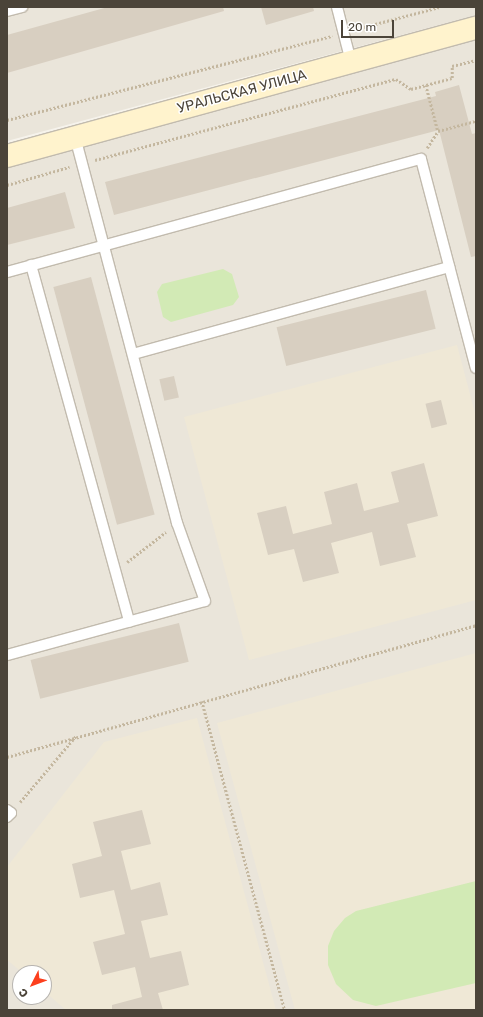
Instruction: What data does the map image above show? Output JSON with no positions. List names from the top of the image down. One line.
{"streets":{"street":["УРАЛЬСКАЯ УЛИЦА"]},"scale_bar":"20 m","north":"bottom left"}
